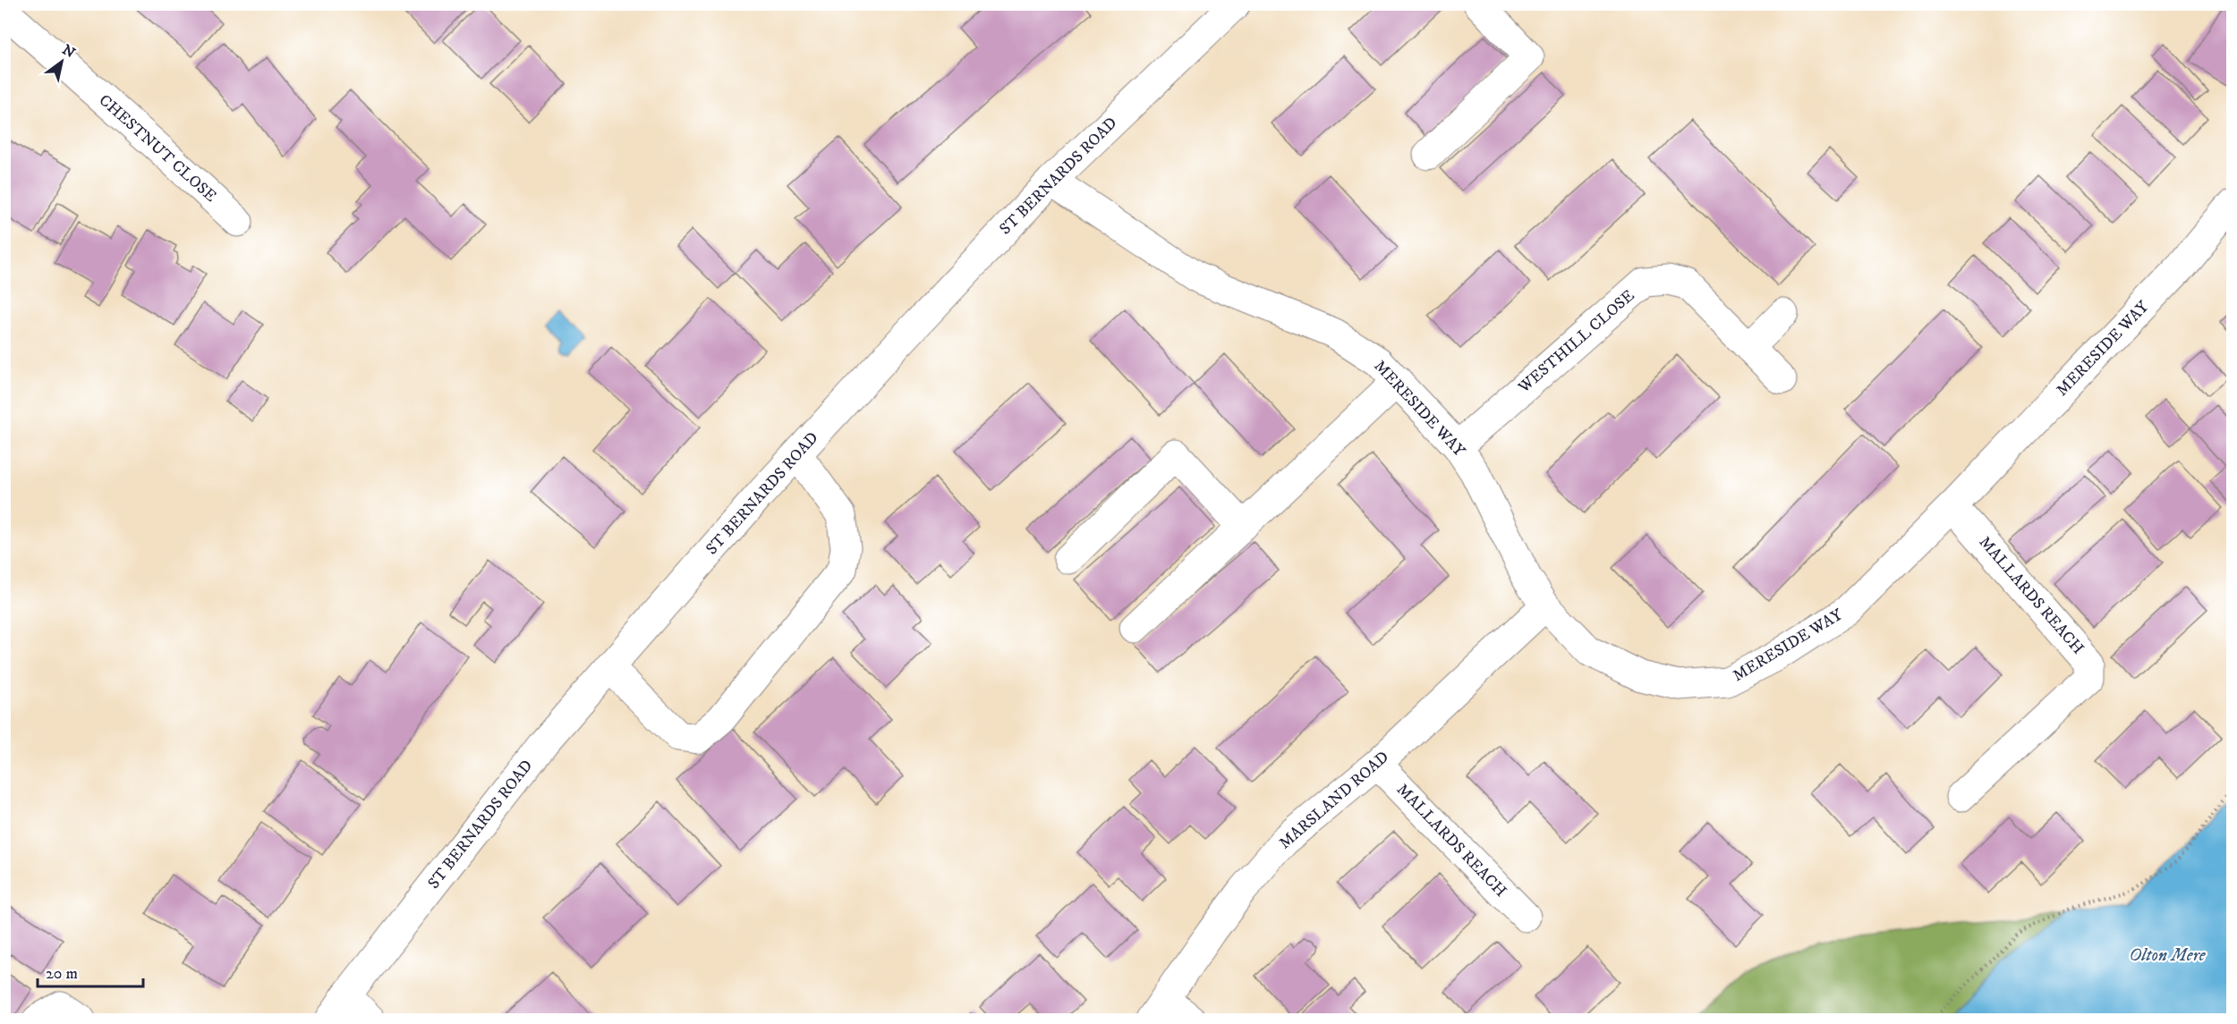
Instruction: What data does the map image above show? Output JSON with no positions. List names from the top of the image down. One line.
{"streets":{"street":["CHESTNUT CLOSE","ST BERNARDS ROAD","WESTHILL CLOSE","MERESIDE WAY","MALLARDS REACH","MARSLAND ROAD"]},"crossings":[["ST BERNARDS ROAD","MERESIDE WAY"],["WESTHILL CLOSE","MERESIDE WAY"],["MERESIDE WAY","MALLARDS REACH"],["MERESIDE WAY","MARSLAND ROAD"],["MALLARDS REACH","MARSLAND ROAD"]],"water":["Olton Mere"],"scale_bar":"20 m","north":"top right"}
